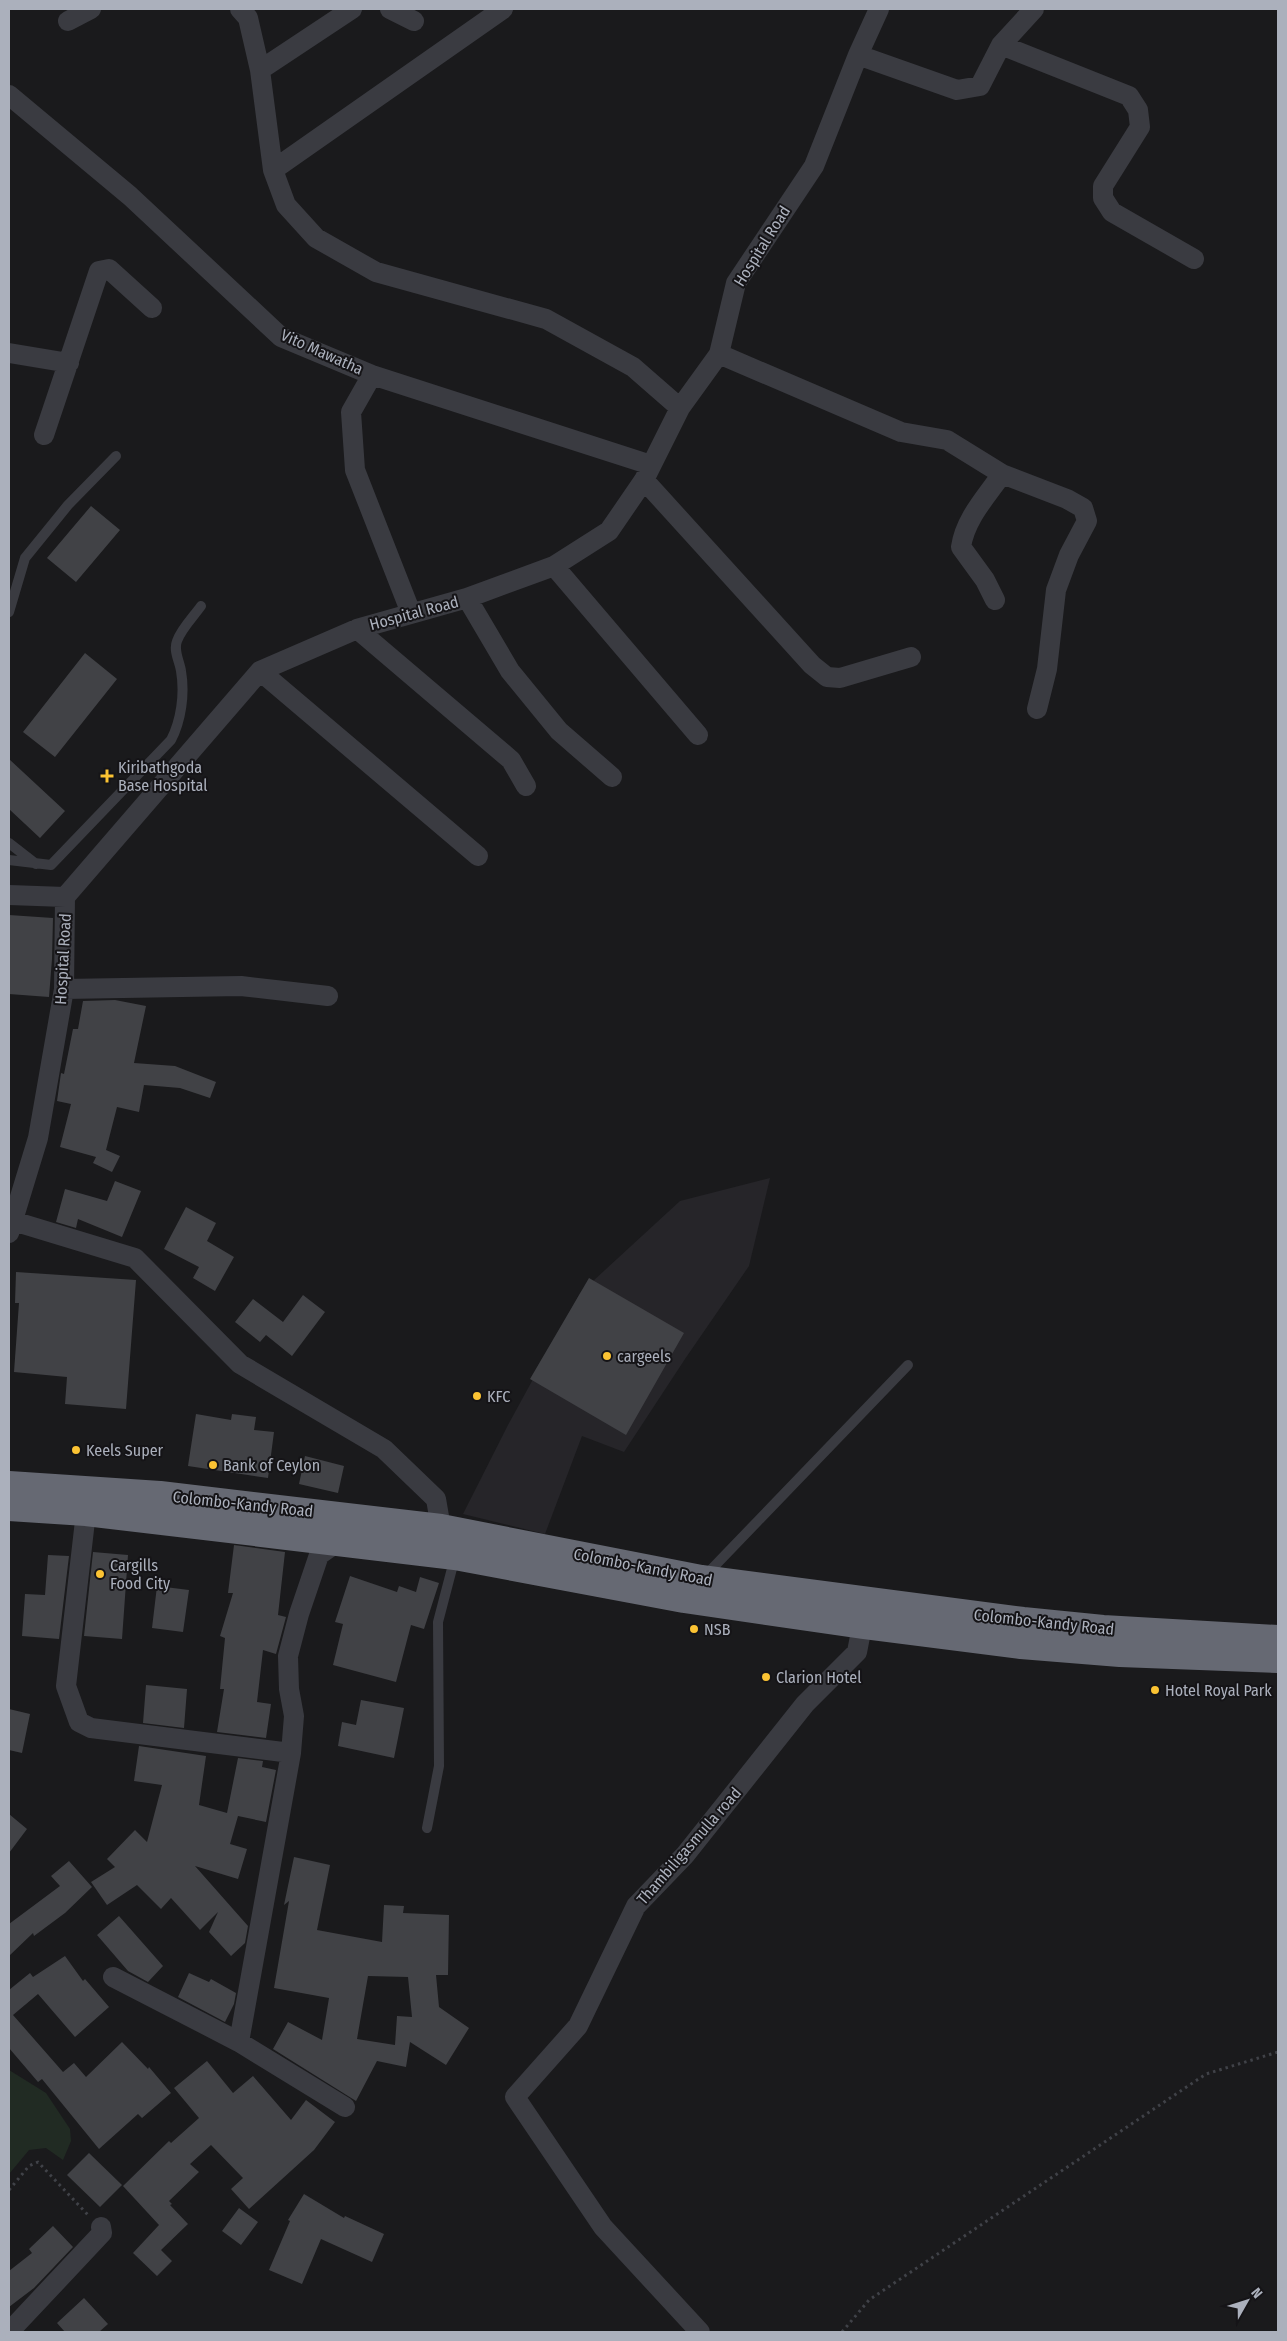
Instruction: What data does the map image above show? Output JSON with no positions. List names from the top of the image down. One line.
{"streets":{"highway":["Colombo-Kandy Road"],"street":["Hospital Road","Vito Mawatha","Thambiligasmulla road"]},"crossings":[["Hospital Road","Vito Mawatha"],["Colombo-Kandy Road","Thambiligasmulla road"]],"places":{"health":["Kiribathgoda Base Hospital"],"other":["cargeels","KFC","Keels Super","Bank of Ceylon","Cargills Food City","NSB","Clarion Hotel","Hotel Royal Park"]},"north":"top right"}
